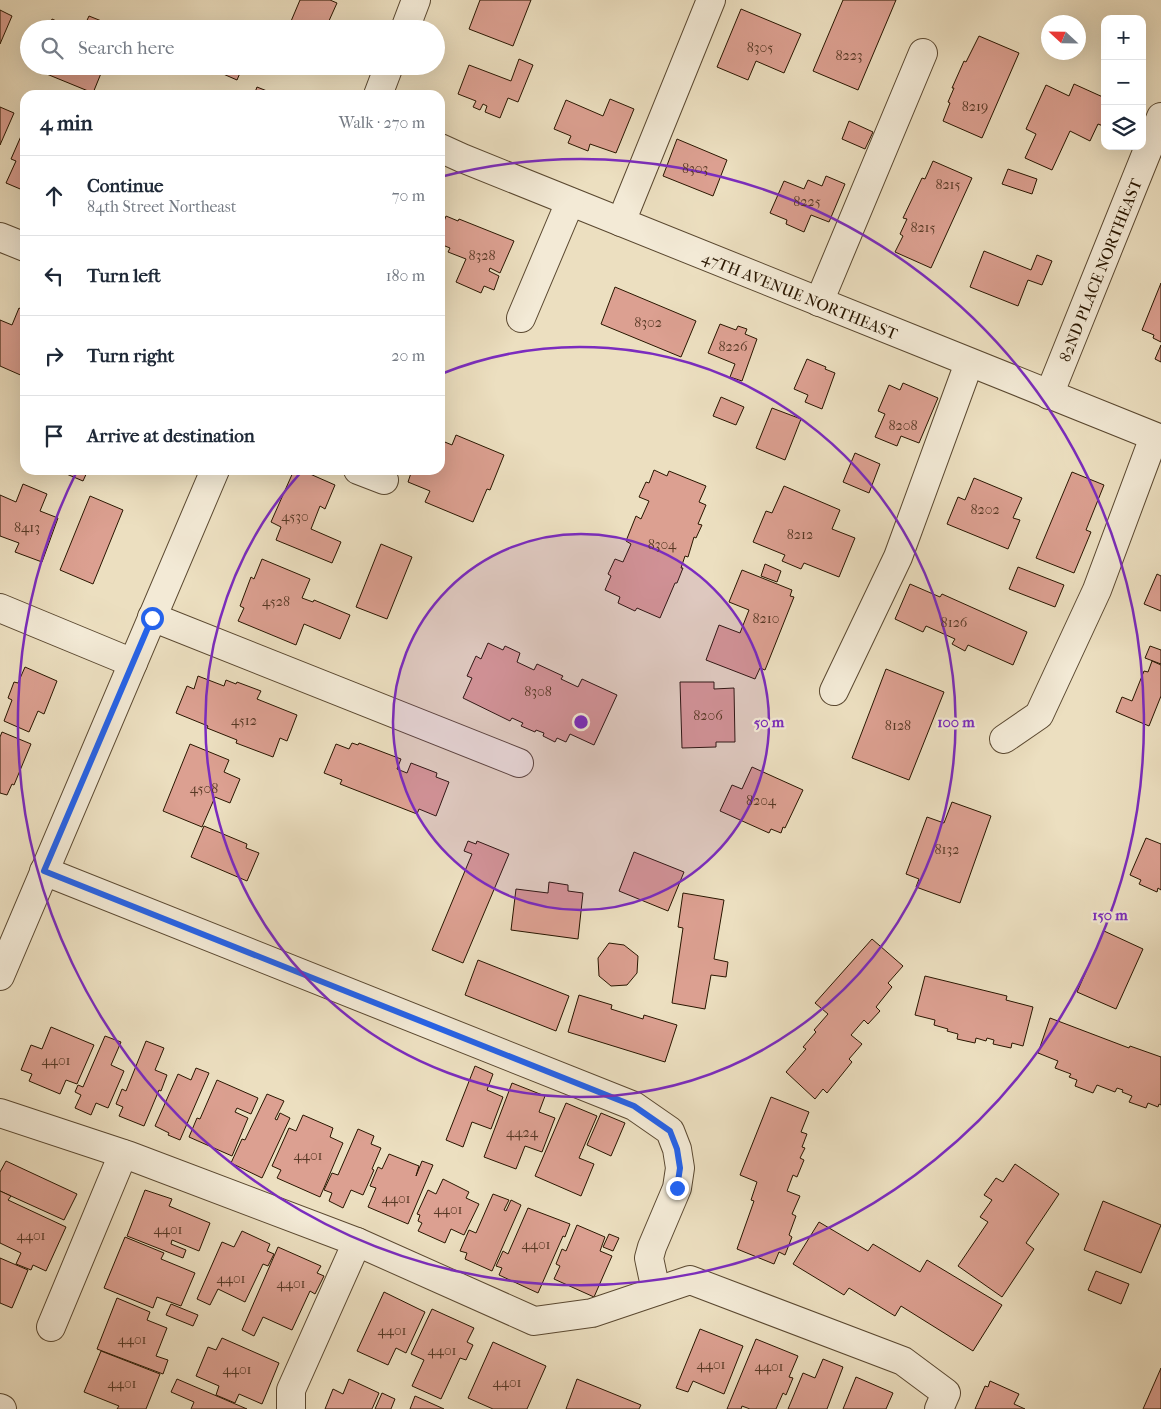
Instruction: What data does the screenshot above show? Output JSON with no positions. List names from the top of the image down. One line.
{"streets":{"street":["82ND PLACE NORTHEAST","47TH AVENUE NORTHEAST"]},"crossings":[["82ND PLACE NORTHEAST","47TH AVENUE NORTHEAST"]],"house_numbers":["8305","8223","8219","8303","8215","8225","8215","8328","8302","8226","8208","8202","4530","8413","8212","8304","4528","8210","8126","8308","8206","4512","8128","4508","8204","8132","4401","4424","4401","4401","4401","4401","4401","4401","4401","4401","4401","4401","4401","4401","4401","4401","4401","4401"],"north":"left","page":{"map_buttons":["+","−"],"search":"Search here","heading":["4 min","Walk · 270 m"],"list":[["Continue","84th Street Northeast","70 m"],["Turn left","180 m"],["Turn right","20 m"],"Arrive at destination"]},"rings":["50 m","100 m","150 m"]}
